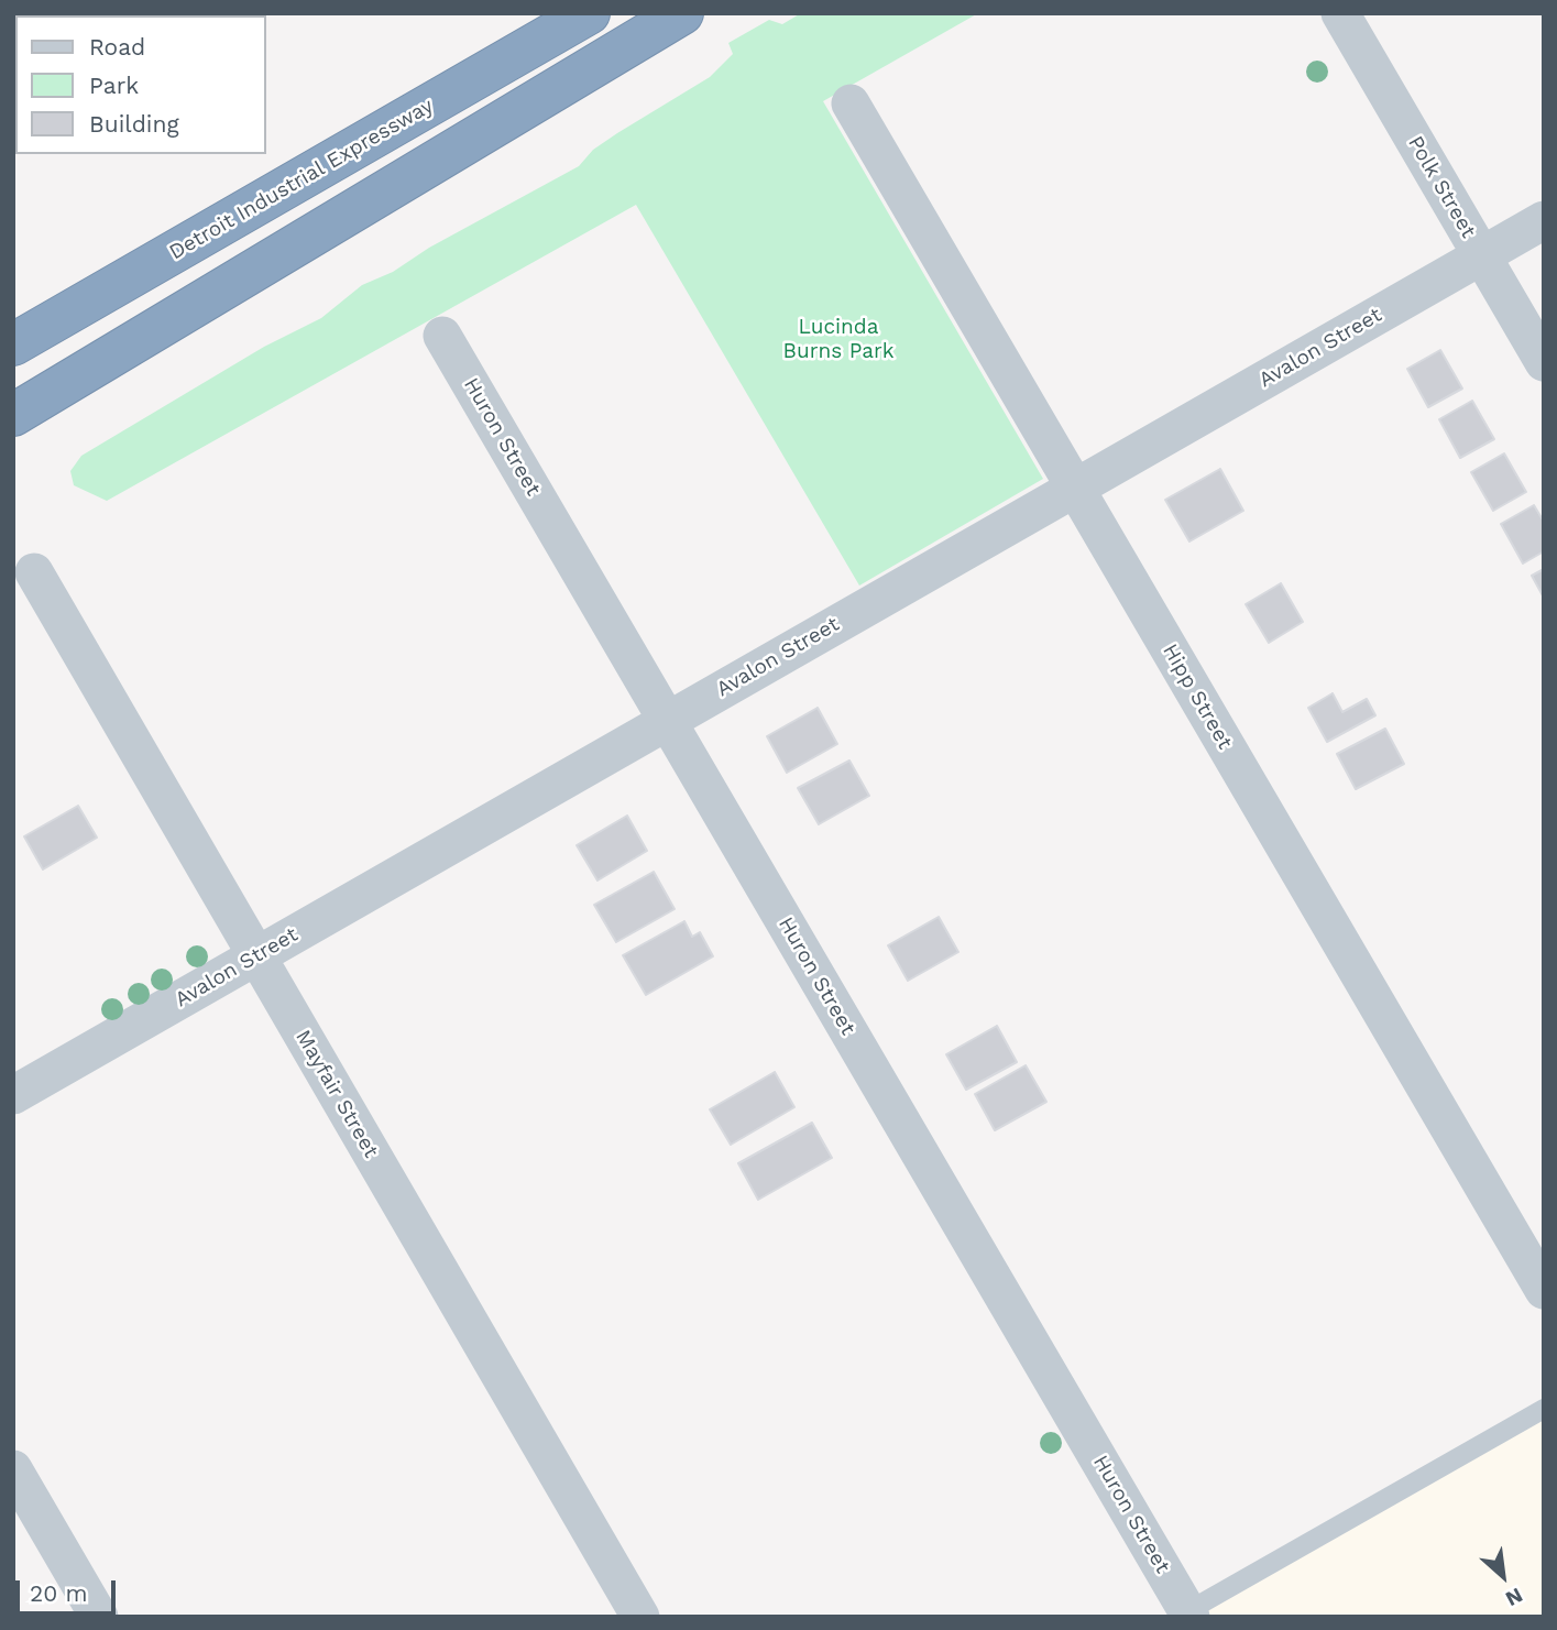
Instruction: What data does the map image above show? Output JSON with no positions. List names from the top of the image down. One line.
{"streets":{"highway":["Detroit Industrial Expressway"],"street":["Polk Street","Avalon Street","Huron Street","Hipp Street","Mayfair Street"]},"crossings":[["Polk Street","Avalon Street"],["Avalon Street","Huron Street"],["Avalon Street","Hipp Street"],["Avalon Street","Mayfair Street"]],"parks":["Lucinda Burns Park"],"legend":["Road","Park","Building"],"scale_bar":"20 m","north":"bottom right"}
